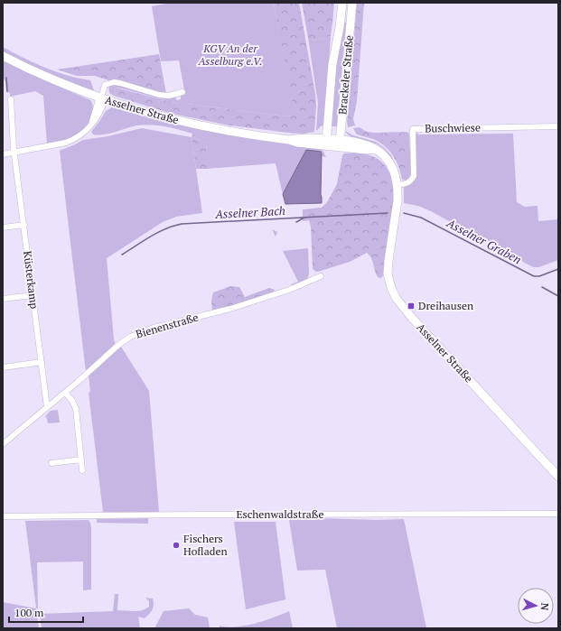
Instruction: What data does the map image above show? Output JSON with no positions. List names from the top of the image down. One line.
{"streets":{"main road":["Brackeler Straße","Asselner Straße"],"street":["Buschwiese","Küsterkamp","Bienenstraße","Eschenwaldstraße"]},"crossings":[["Brackeler Straße","Asselner Straße"],["Asselner Straße","Buschwiese"],["Küsterkamp","Bienenstraße"]],"water":["Asselner Bach","Asselner Graben"],"parks":["KGV An der Asselburg e.V."],"places":{"transit":["Dreihausen"],"other":["Fischers Hofladen"]},"scale_bar":"100 m","north":"right"}
